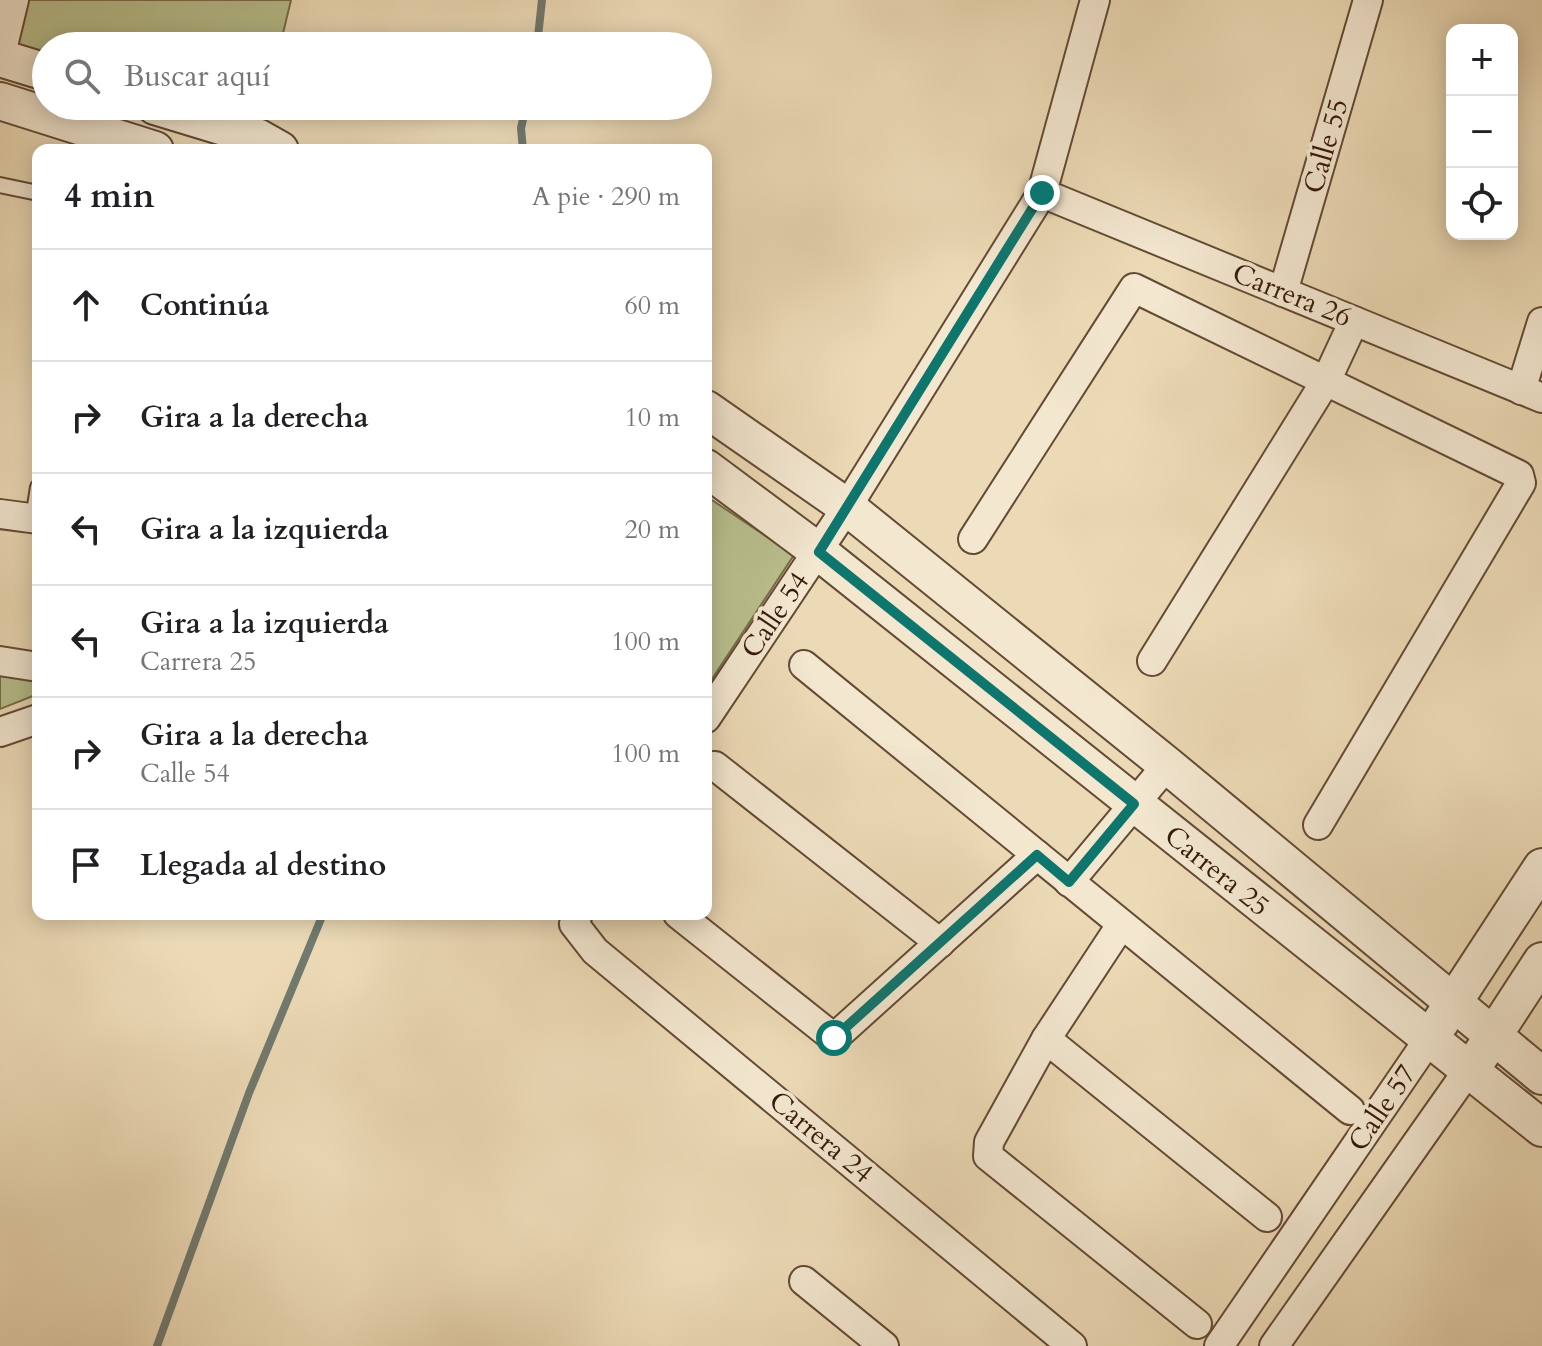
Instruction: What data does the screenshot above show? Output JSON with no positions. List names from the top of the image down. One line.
{"streets":{"street":["Calle 55","Carrera 26","Calle 54","Carrera 25","Calle 57","Carrera 24"]},"crossings":[["Calle 55","Carrera 26"],["Carrera 26","Calle 54"],["Calle 54","Carrera 25"],["Carrera 25","Calle 57"]],"page":{"map_buttons":["+","−"],"search":"Buscar aquí","heading":["4 min","A pie · 290 m"],"list":[["Continúa","60 m"],["Gira a la derecha","10 m"],["Gira a la izquierda","20 m"],["Gira a la izquierda","Carrera 25","100 m"],["Gira a la derecha","Calle 54","100 m"],"Llegada al destino"]}}
